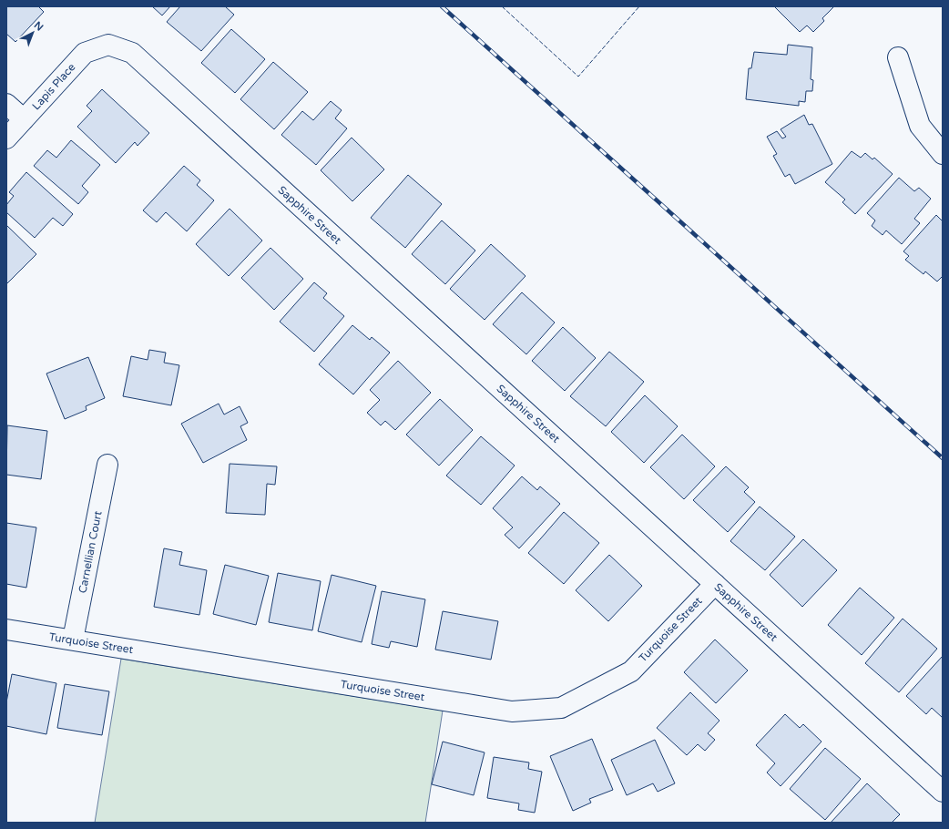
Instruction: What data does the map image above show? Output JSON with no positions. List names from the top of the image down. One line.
{"streets":{"street":["Lapis Place","Sapphire Street","Carnellian Court","Turquoise Street"]},"crossings":[["Lapis Place","Sapphire Street"],["Sapphire Street","Turquoise Street"],["Carnellian Court","Turquoise Street"]],"north":"top right"}
